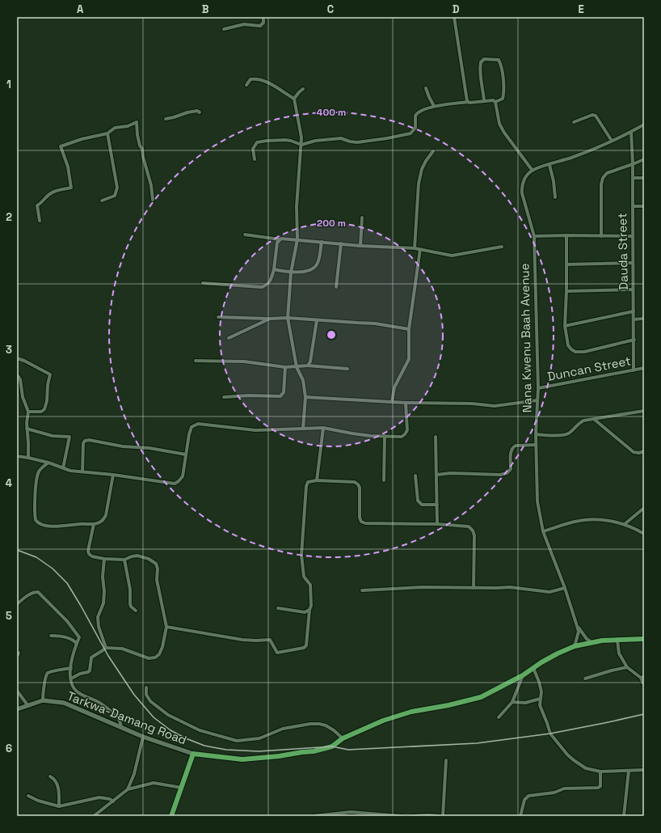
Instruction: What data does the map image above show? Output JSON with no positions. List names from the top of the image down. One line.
{"streets":{"main road":["Tarkwa-Damang Road"],"street":["Dauda Street","Nana Kwenu Baah Avenue","Duncan Street"]},"crossings":[["Dauda Street","Duncan Street"],["Nana Kwenu Baah Avenue","Duncan Street"]],"grid":{"columns":["A","B","C","D","E"],"rows":["1","2","3","4","5","6"]},"rings":["400 m","200 m"]}
